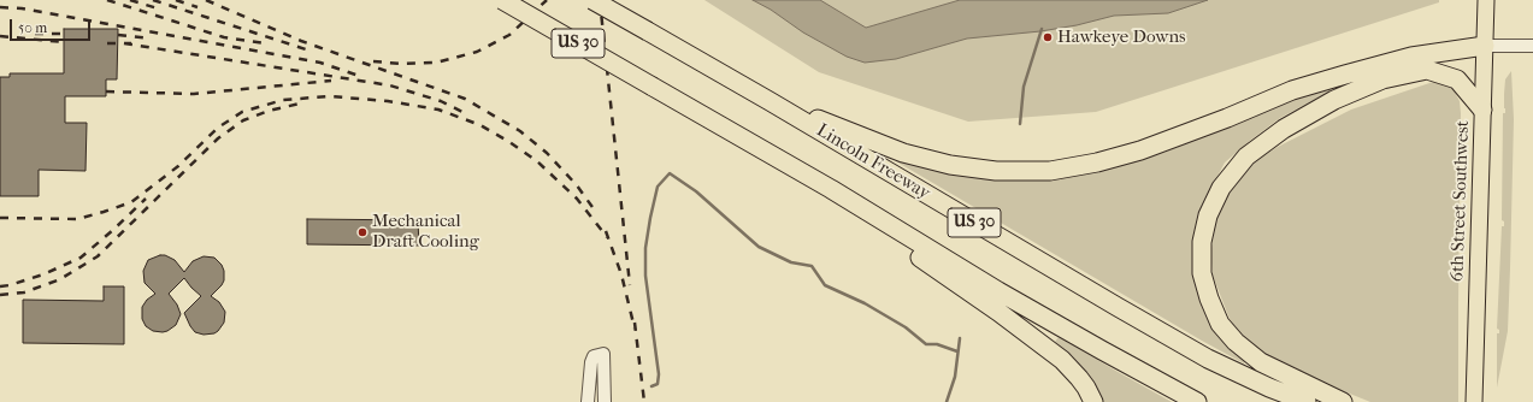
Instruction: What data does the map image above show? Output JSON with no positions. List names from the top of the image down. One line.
{"streets":{"highway":["US 30","Lincoln Freeway"],"main road":["6th Street Southwest"]},"places":["Hawkeye Downs","Mechanical Draft Cooling"],"scale_bar":"50 m"}
